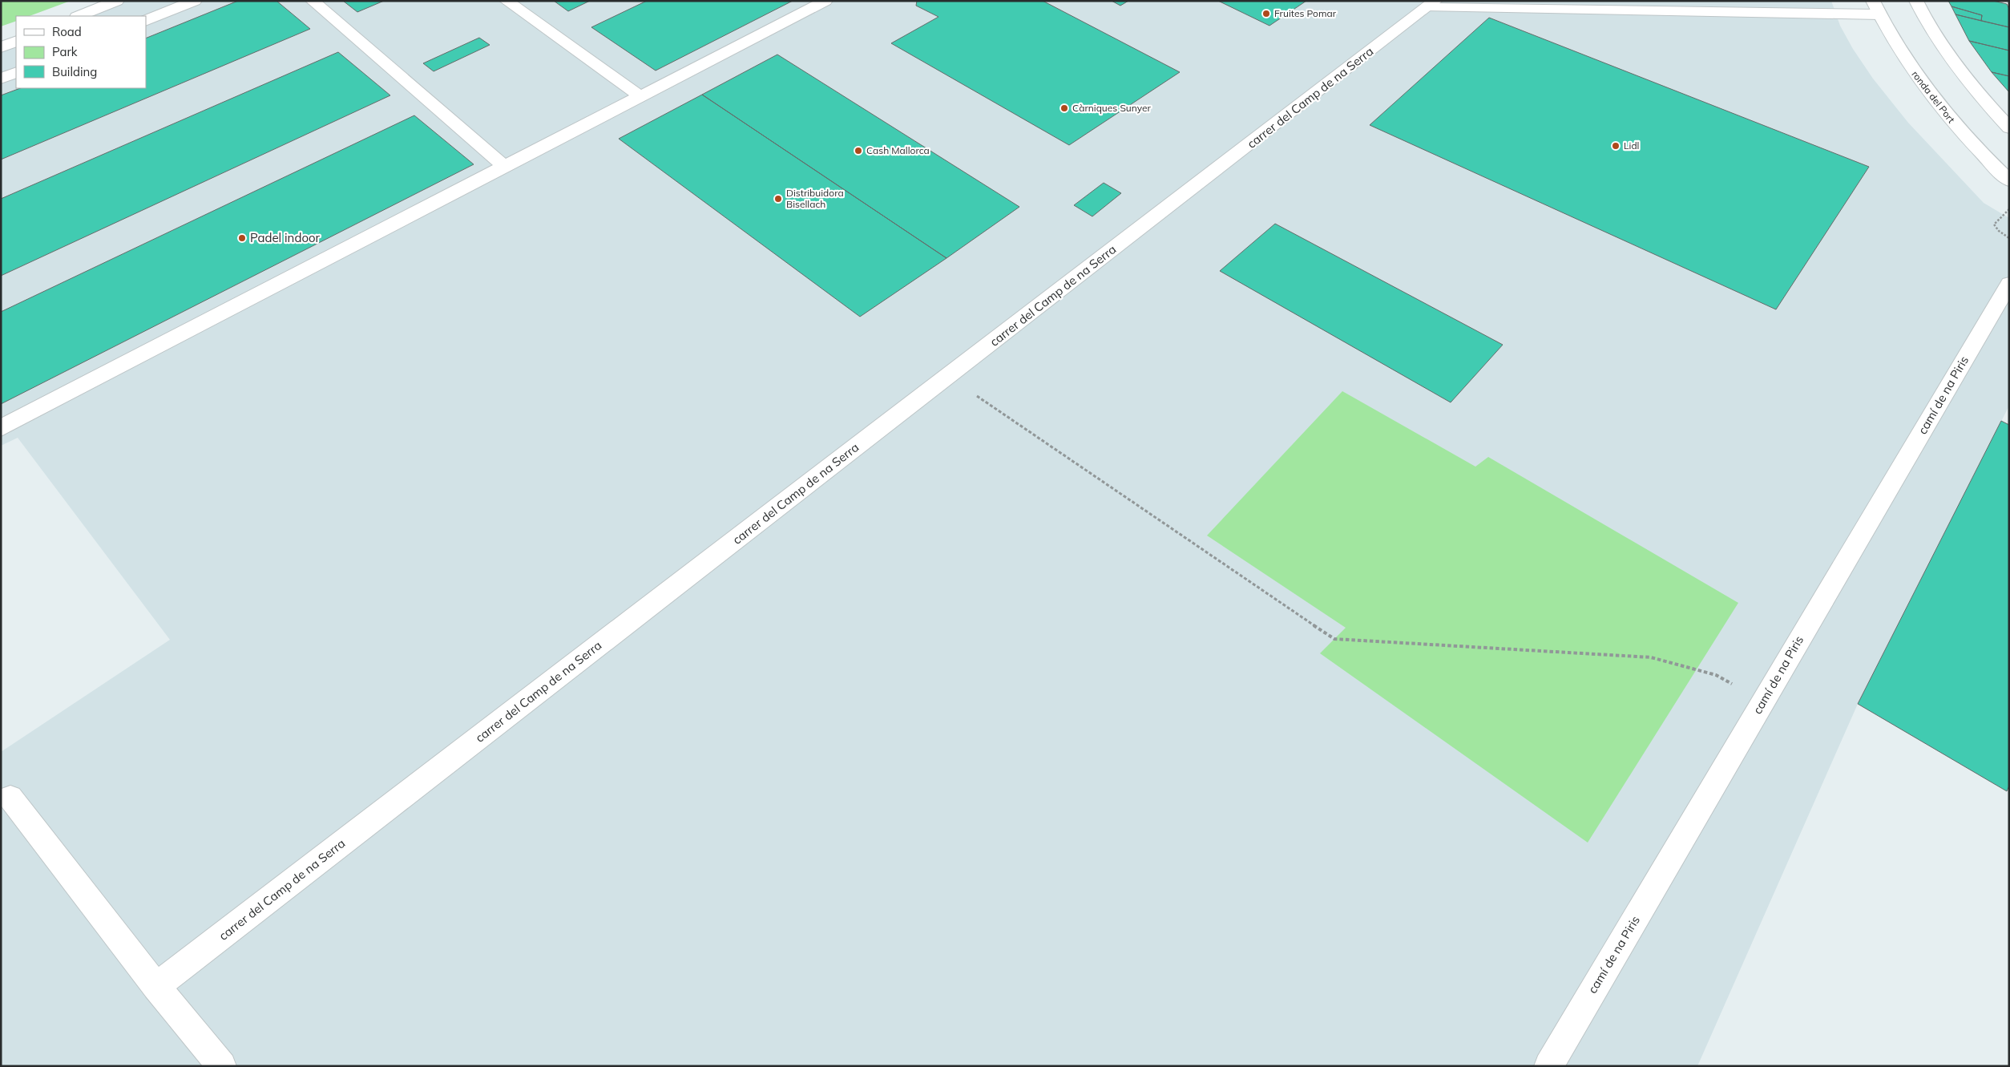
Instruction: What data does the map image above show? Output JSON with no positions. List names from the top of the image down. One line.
{"streets":{"street":["ronda del Port","carrer del Camp de na Serra","camí de na Piris"]},"places":["Fruites Pomar","Càrniques Sunyer","Lidl","Cash Mallorca","Distribuidora Bisellach","Padel indoor"],"legend":["Road","Park","Building"]}
